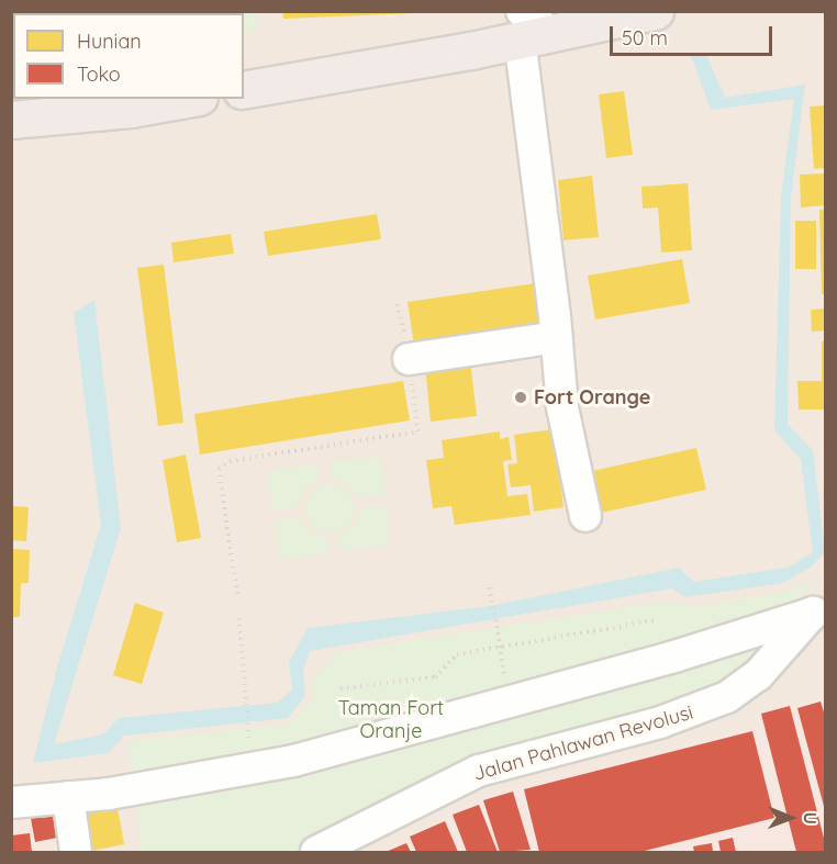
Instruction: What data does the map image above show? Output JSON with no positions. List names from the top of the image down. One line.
{"streets":{"street":["Jalan Pahlawan Revolusi"]},"parks":["Taman Fort Oranje"],"places":["Fort Orange"],"legend":["Hunian","Toko"],"scale_bar":"50 m","north":"right"}
